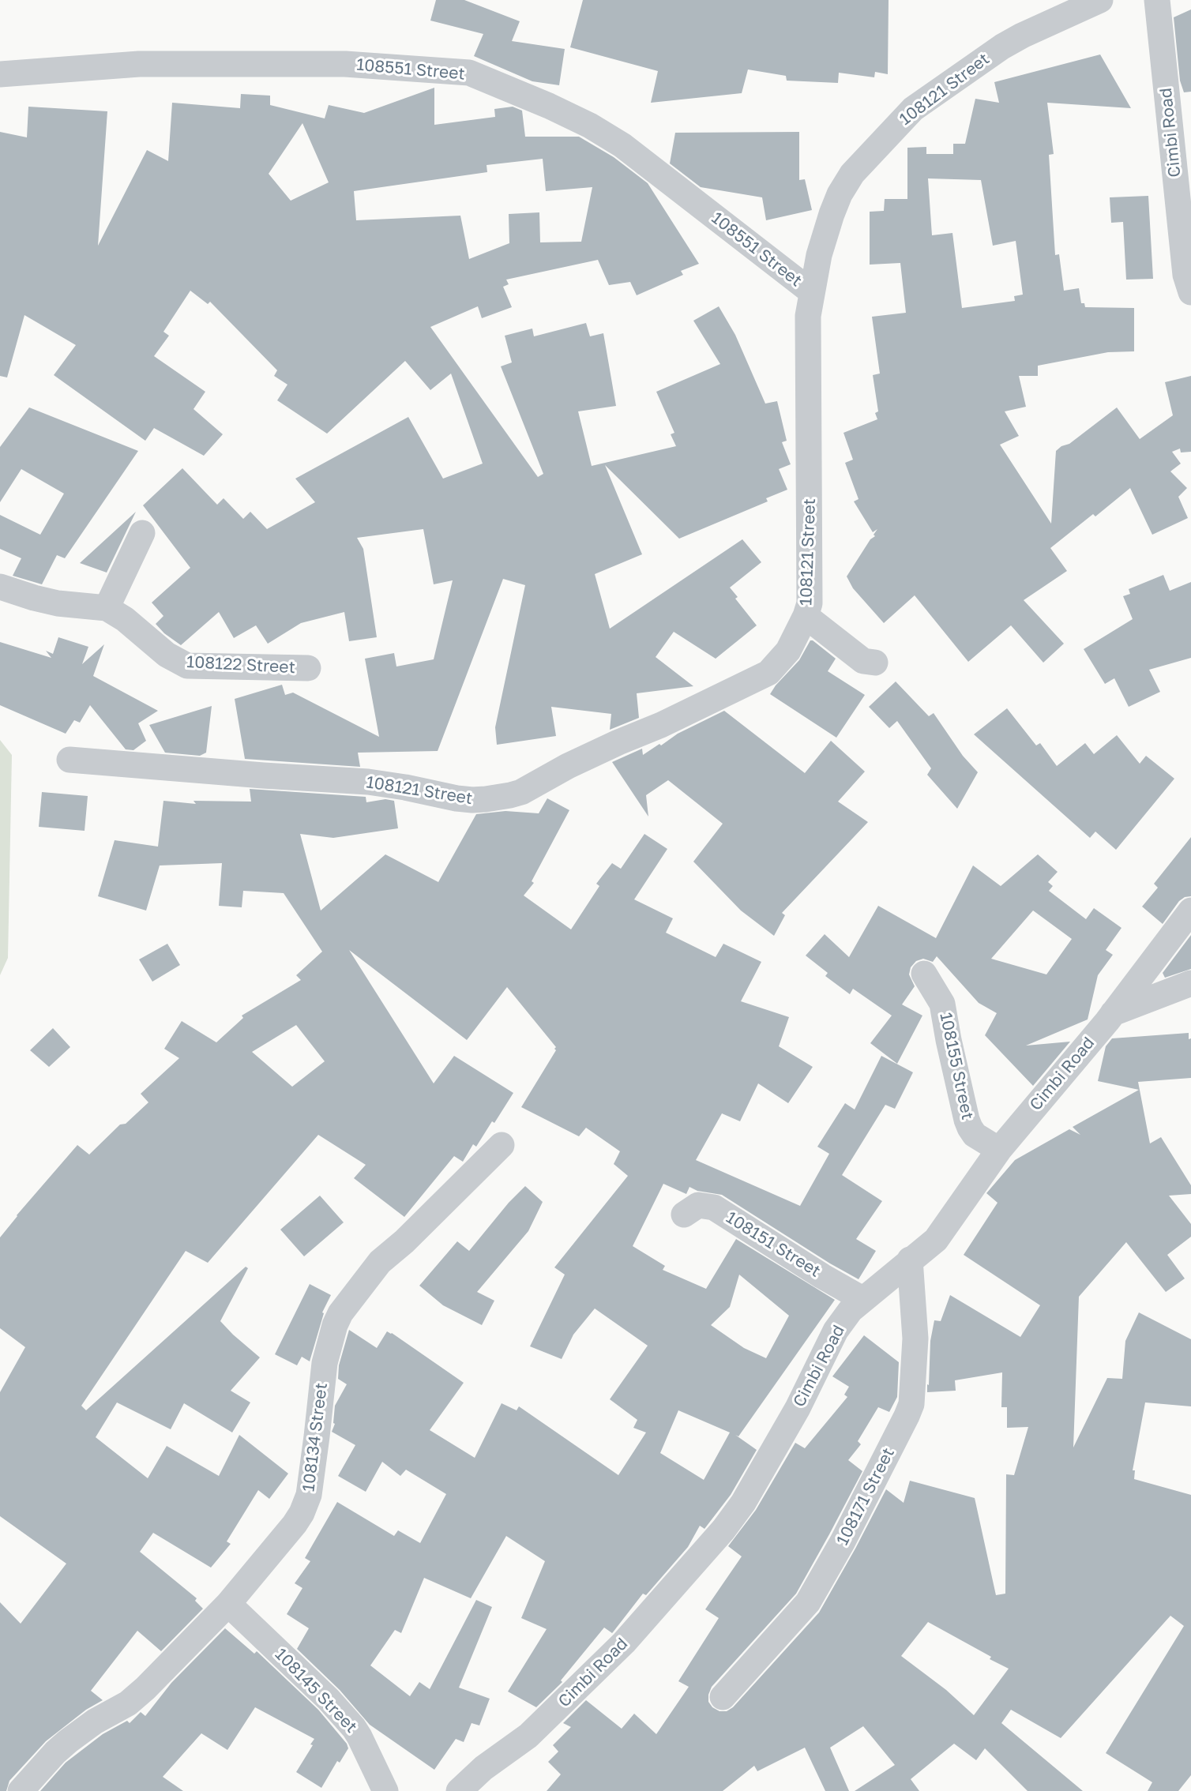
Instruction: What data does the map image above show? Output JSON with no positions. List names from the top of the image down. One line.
{"streets":{"street":["108551 Street","108121 Street","Cimbi Road","108122 Street","108155 Street","108151 Street","108134 Street","108171 Street","108145 Street"]},"crossings":[["108551 Street","108121 Street"],["Cimbi Road","108155 Street"],["Cimbi Road","108151 Street"],["Cimbi Road","108171 Street"],["108134 Street","108145 Street"]]}
